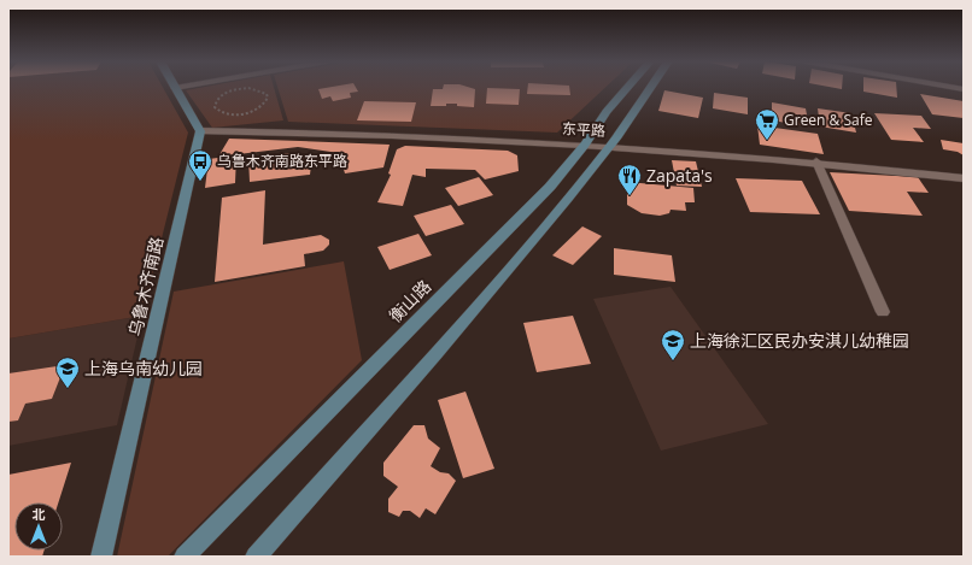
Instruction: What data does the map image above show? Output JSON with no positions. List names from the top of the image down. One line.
{"streets":{"main road":["乌鲁木齐南路","衡山路"],"street":["东平路"]},"crossings":[["东平路","乌鲁木齐南路"],["东平路","衡山路"]],"places":{"supermarket":["Green & Safe"],"bus stop":["乌鲁木齐南路东平路"],"restaurant":["Zapata's"],"school or university":["上海徐汇区民办安淇儿幼稚园","上海乌南幼儿园"]},"north":"top"}
